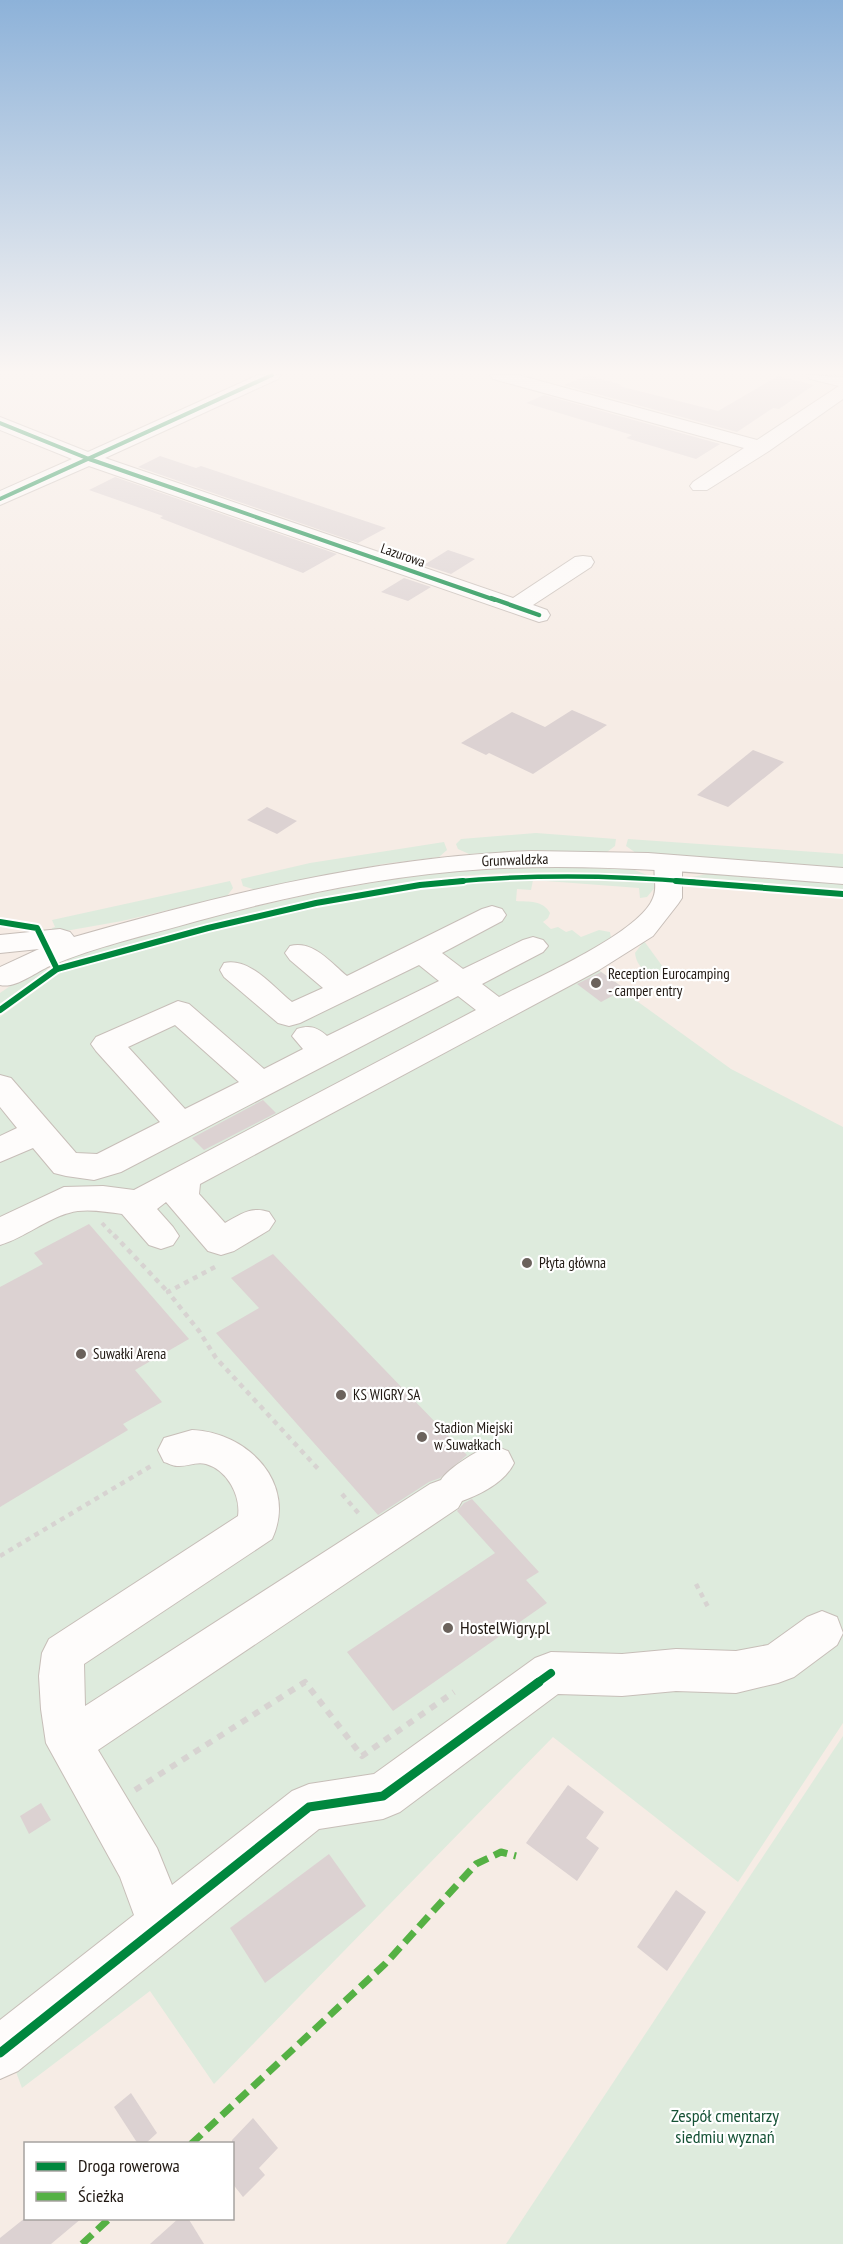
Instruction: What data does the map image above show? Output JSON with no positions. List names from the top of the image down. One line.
{"streets":{"street":["Lazurowa","Grunwaldzka"]},"parks":["Zespół cmentarzy siedmiu wyznań"],"places":["Reception Eurocamping - camper entry","Płyta główna","Suwałki Arena","KS WIGRY SA","Stadion Miejski w Suwałkach","HostelWigry.pl"],"legend":["Droga rowerowa","Ścieżka"]}
